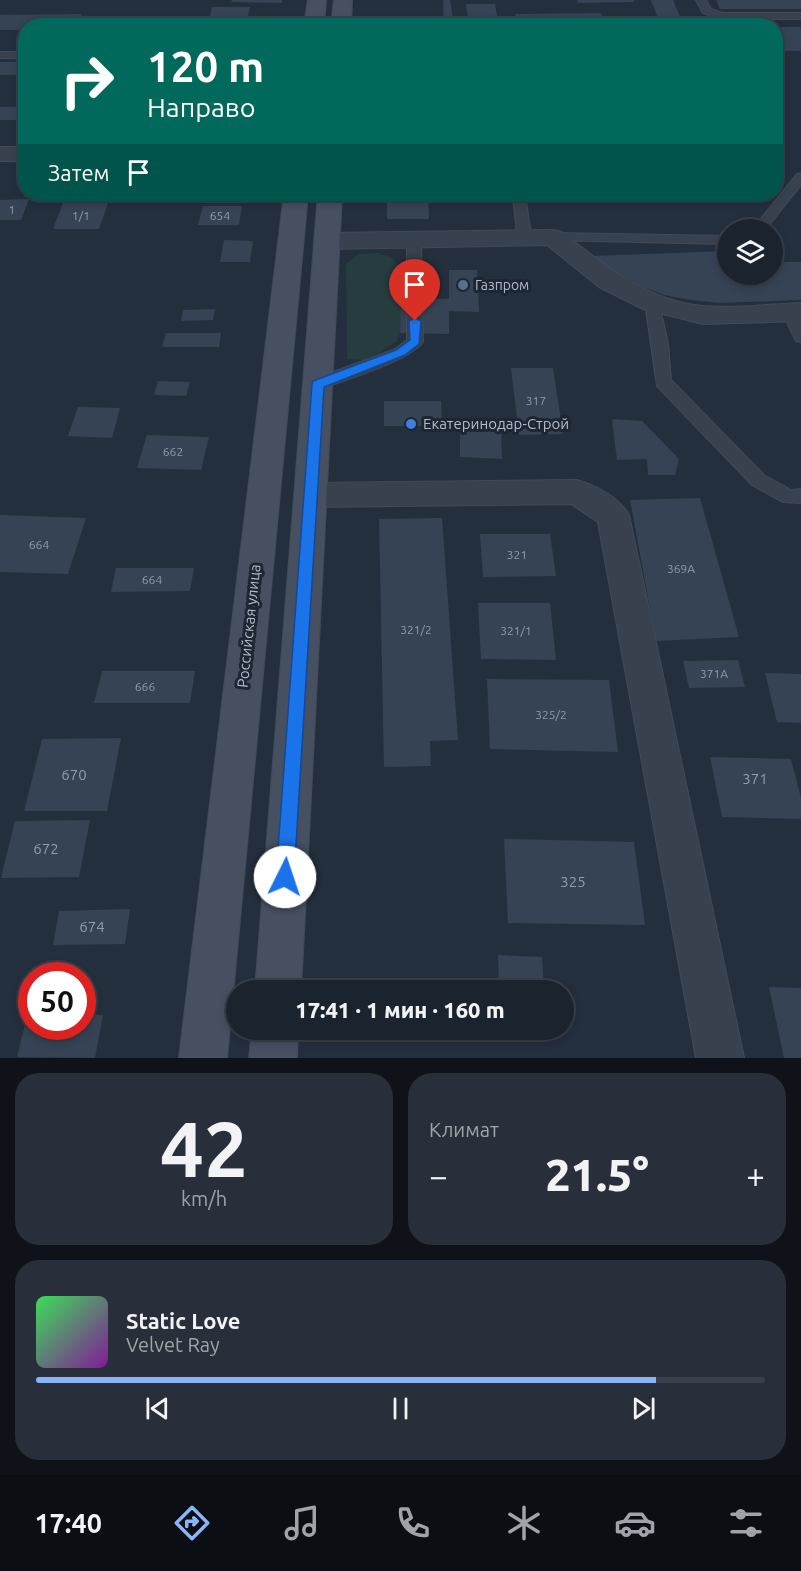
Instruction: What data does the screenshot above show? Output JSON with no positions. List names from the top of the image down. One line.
{"streets":{"main road":["Российская улица"]},"places":["Газпром","Екатеринодар-Строй"],"house_numbers":["1","1/1","654","317","662","664","321","369А","664","321/2","321/1","371А","666","325/2","670","371","672","325","674"],"page":{"turn":["120 m","Направо"],"then":"Затем","limit":"50","trip":"17:41 · 1 мин · 160 m","tile":[["42","km/h"],"Климат"],"heat":["−","21.5°","+"],"song":["Static Love","Velvet Ray"],"tabs":"17:40"}}
